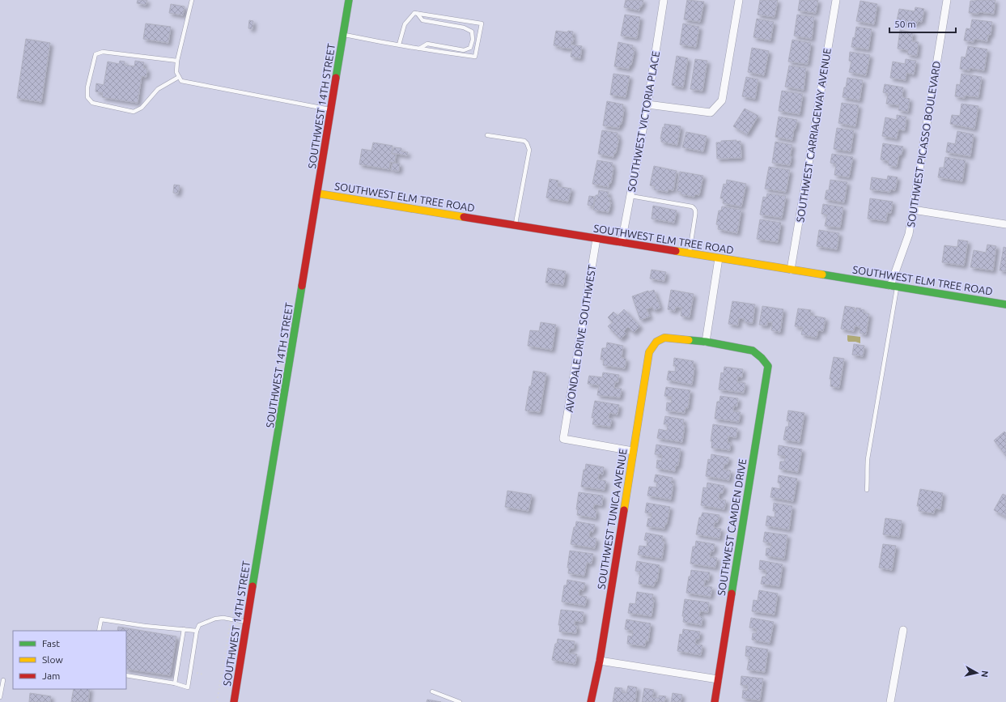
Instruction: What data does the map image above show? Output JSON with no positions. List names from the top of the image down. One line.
{"streets":{"street":["SOUTHWEST 14TH STREET","SOUTHWEST VICTORIA PLACE","SOUTHWEST CARRIAGEWAY AVENUE","SOUTHWEST PICASSO BOULEVARD","SOUTHWEST ELM TREE ROAD","AVONDALE DRIVE SOUTHWEST","SOUTHWEST TUNICA AVENUE","SOUTHWEST CAMDEN DRIVE"]},"crossings":[["SOUTHWEST 14TH STREET","SOUTHWEST ELM TREE ROAD"],["SOUTHWEST VICTORIA PLACE","SOUTHWEST ELM TREE ROAD"],["SOUTHWEST CARRIAGEWAY AVENUE","SOUTHWEST ELM TREE ROAD"],["SOUTHWEST PICASSO BOULEVARD","SOUTHWEST ELM TREE ROAD"],["SOUTHWEST ELM TREE ROAD","AVONDALE DRIVE SOUTHWEST"],["AVONDALE DRIVE SOUTHWEST","SOUTHWEST TUNICA AVENUE"],["SOUTHWEST TUNICA AVENUE","SOUTHWEST CAMDEN DRIVE"]],"legend":["Fast","Slow","Jam"],"scale_bar":"50 m","north":"right"}
